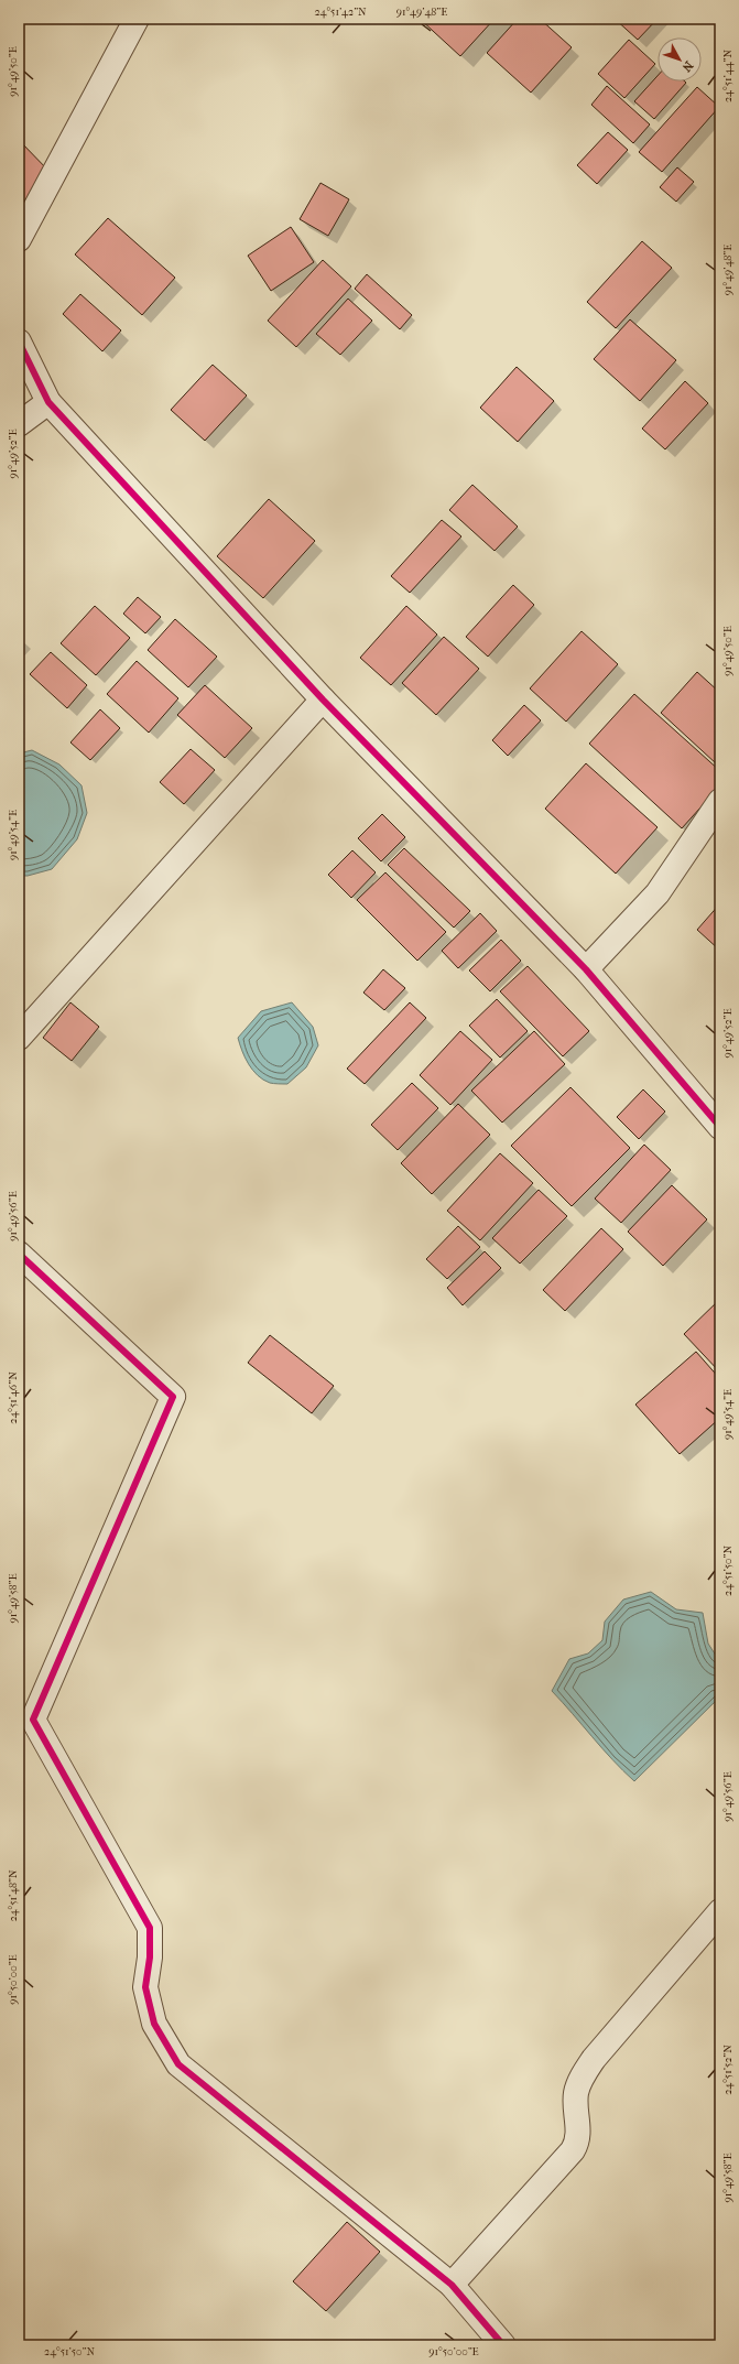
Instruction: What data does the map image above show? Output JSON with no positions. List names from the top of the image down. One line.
{"north":"bottom right","coordinates":["24°51'42\"N","91°49'48\"E","91°49'50\"E","24°51'44\"N","91°49'52\"E","91°49'54\"E","91°49'56\"E","24°51'46\"N","24°51'50\"N","91°49'58\"E","24°51'48\"N","91°50'00\"E","24°51'52\"N"]}
